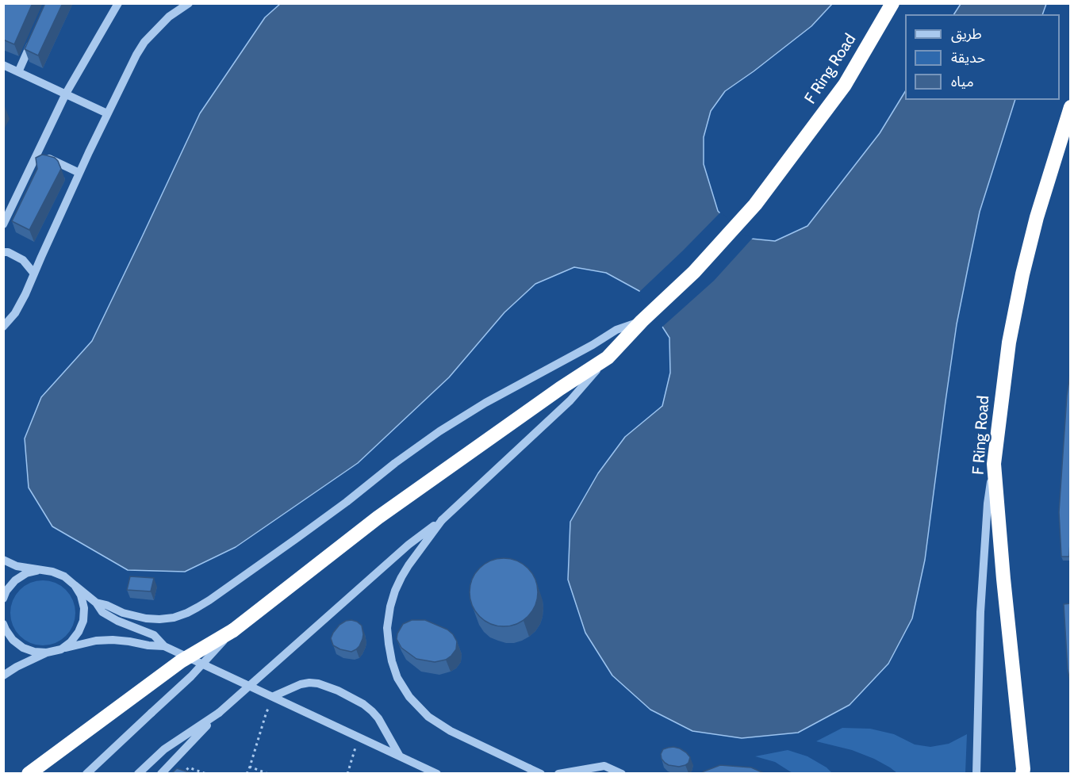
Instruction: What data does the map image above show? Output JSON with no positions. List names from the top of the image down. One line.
{"streets":{"highway":["F Ring Road"]},"legend":["طريق","حديقة","مياه"]}
